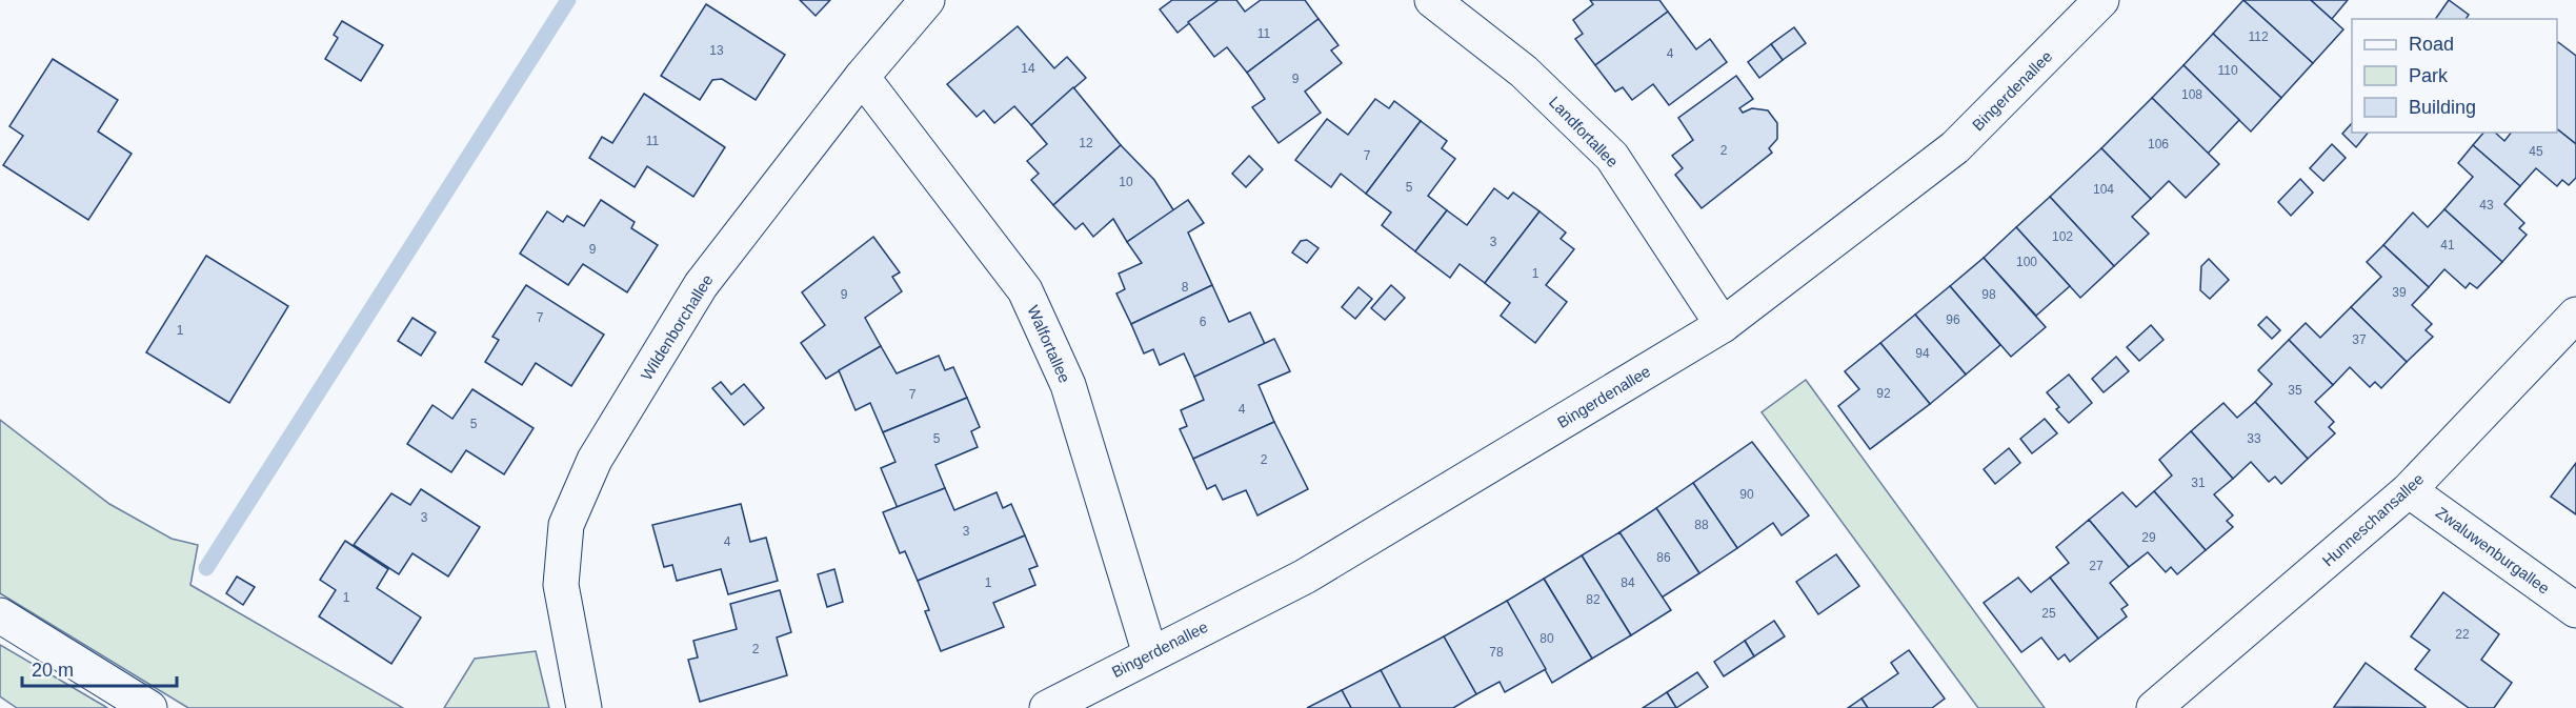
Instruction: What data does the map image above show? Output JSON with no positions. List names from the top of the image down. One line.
{"streets":{"street":["Bingerdenallee","Landfortallee","Wildenborchallee","Walfortallee","Hunneschansallee","Zwaluwenburgallee"]},"crossings":[["Bingerdenallee","Landfortallee"],["Bingerdenallee","Walfortallee"],["Wildenborchallee","Walfortallee"],["Hunneschansallee","Zwaluwenburgallee"]],"house_numbers":["11","112","13","4","14","110","9","108","11","12","106","2","45","7","10","5","104","43","102","3","41","9","100","1","8","39","9","98","7","96","6","1","37","94","35","92","7","4","5","5","33","2","31","90","3","88","3","29","4","86","27","1","84","1","82","25","22","80","2","78"],"legend":["Road","Park","Building"],"scale_bar":"20 m"}
